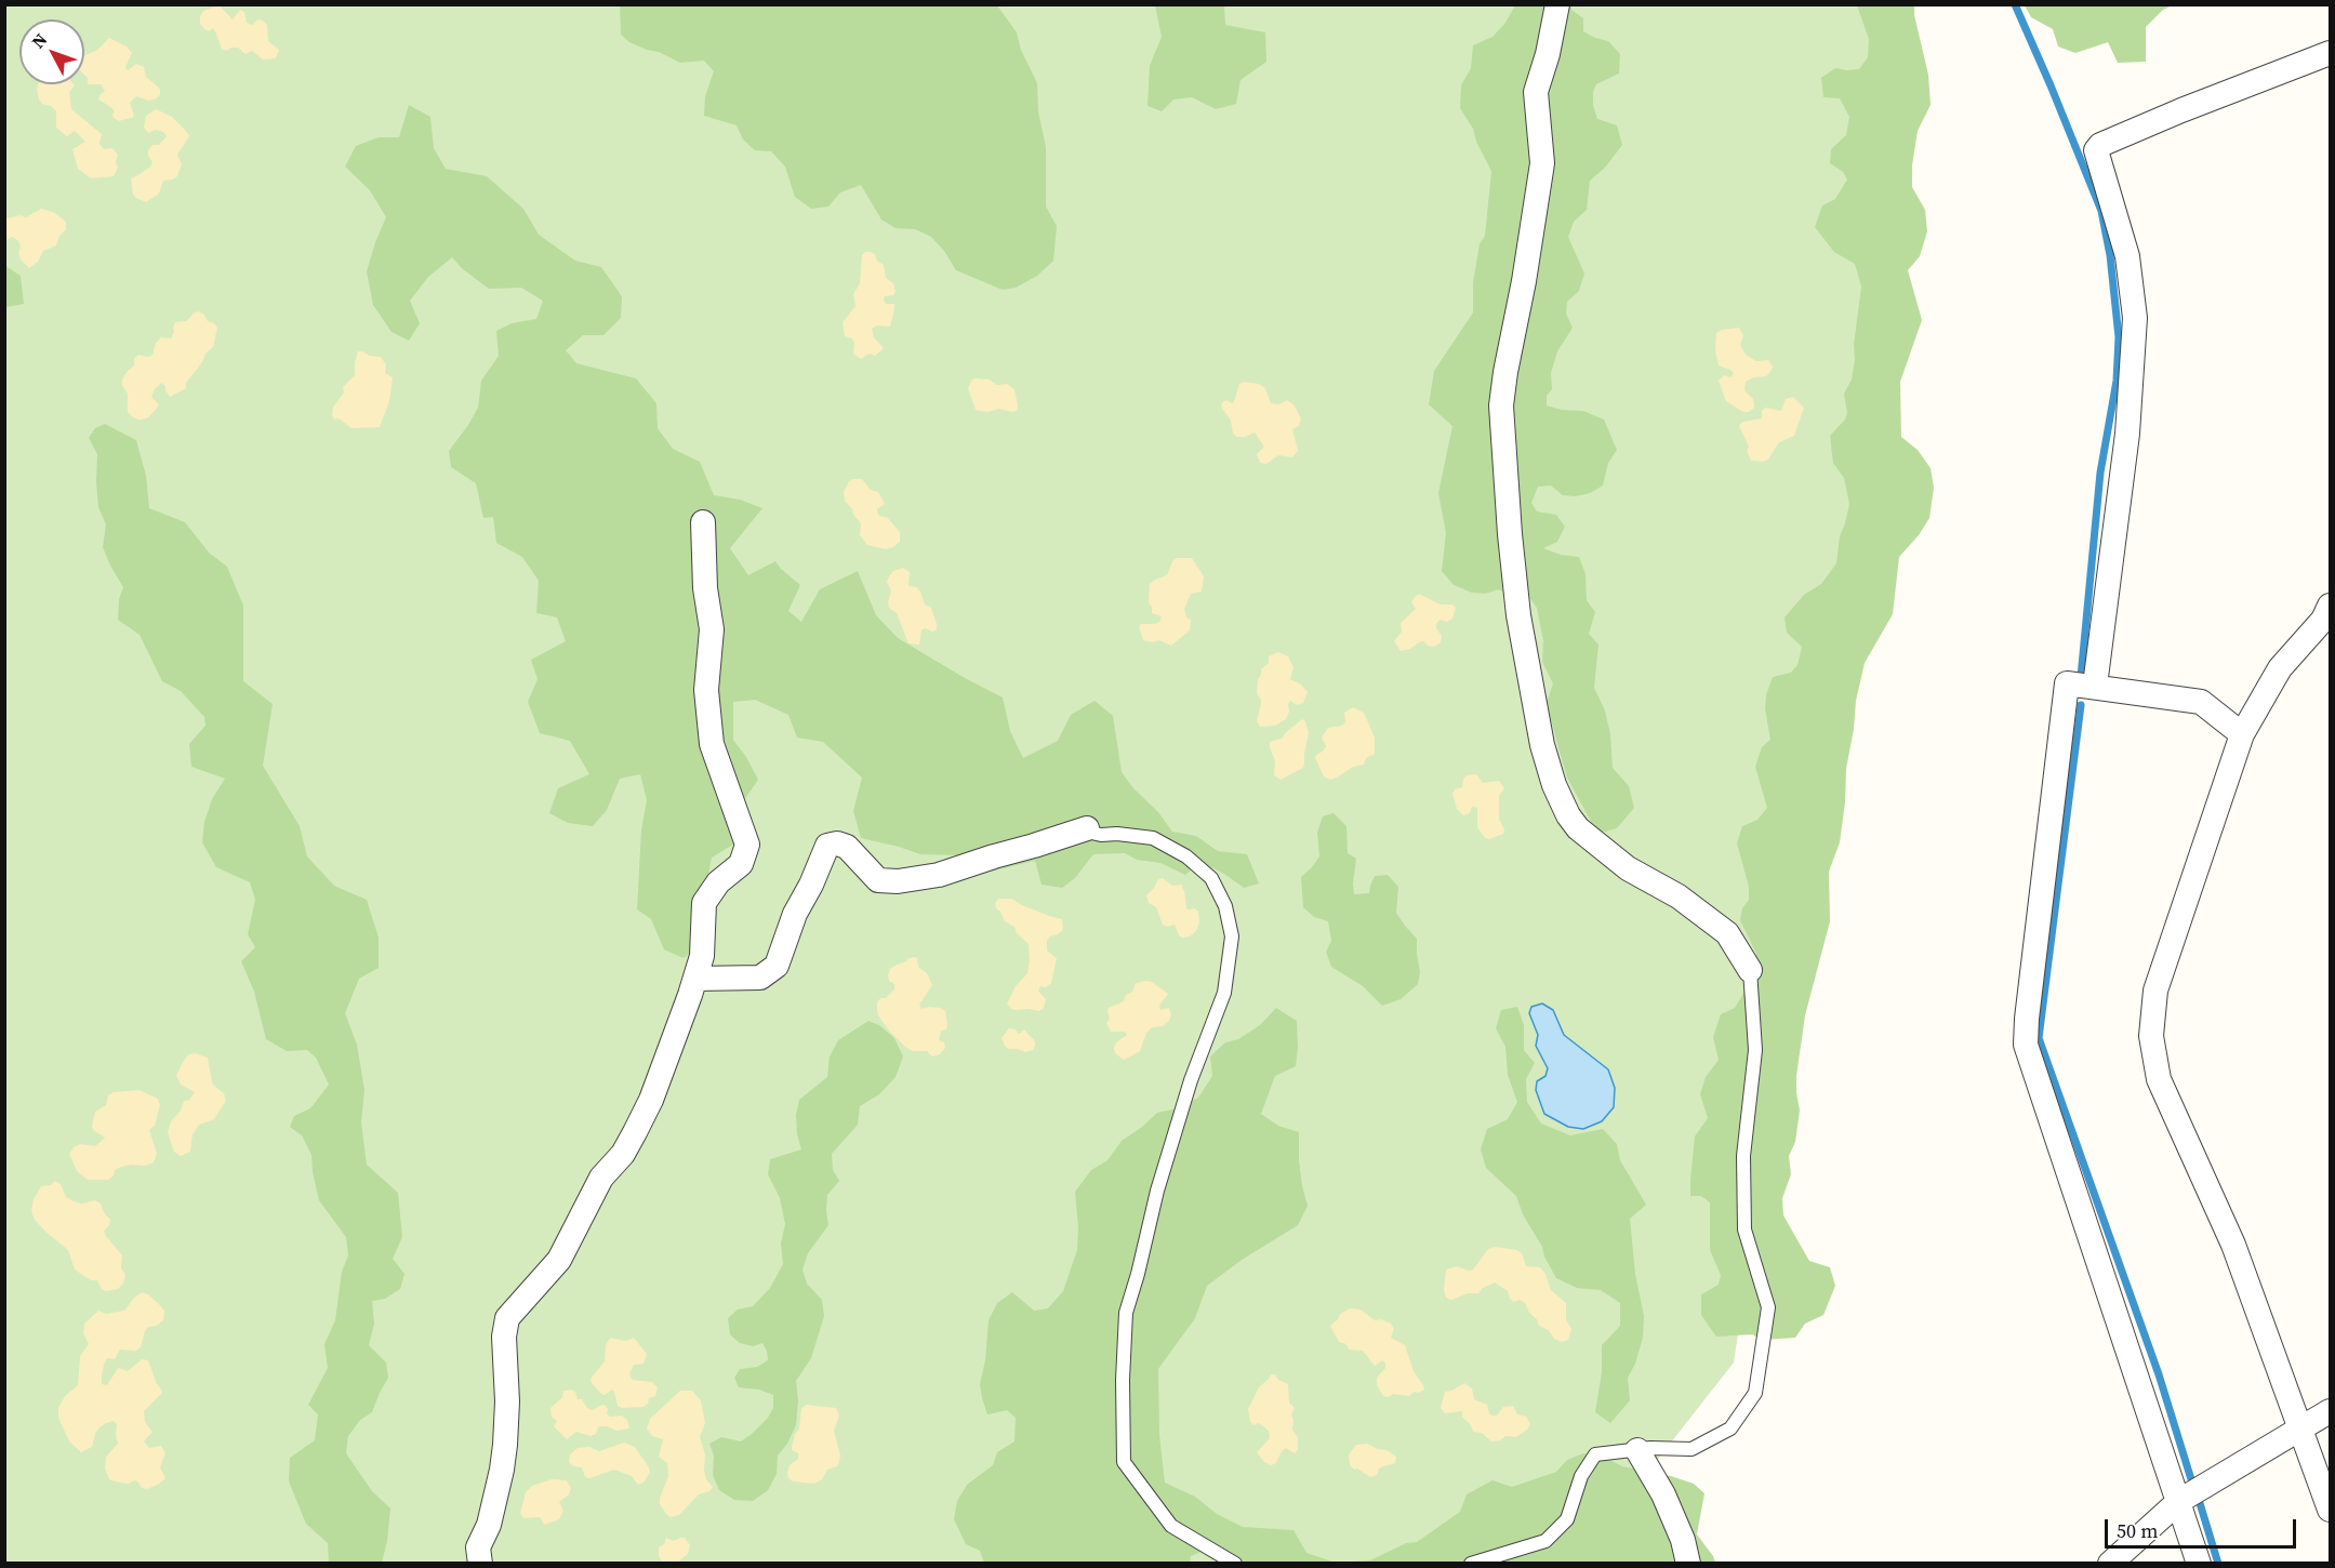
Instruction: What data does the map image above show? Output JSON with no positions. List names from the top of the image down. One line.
{"scale_bar":"50 m","north":"top left"}
